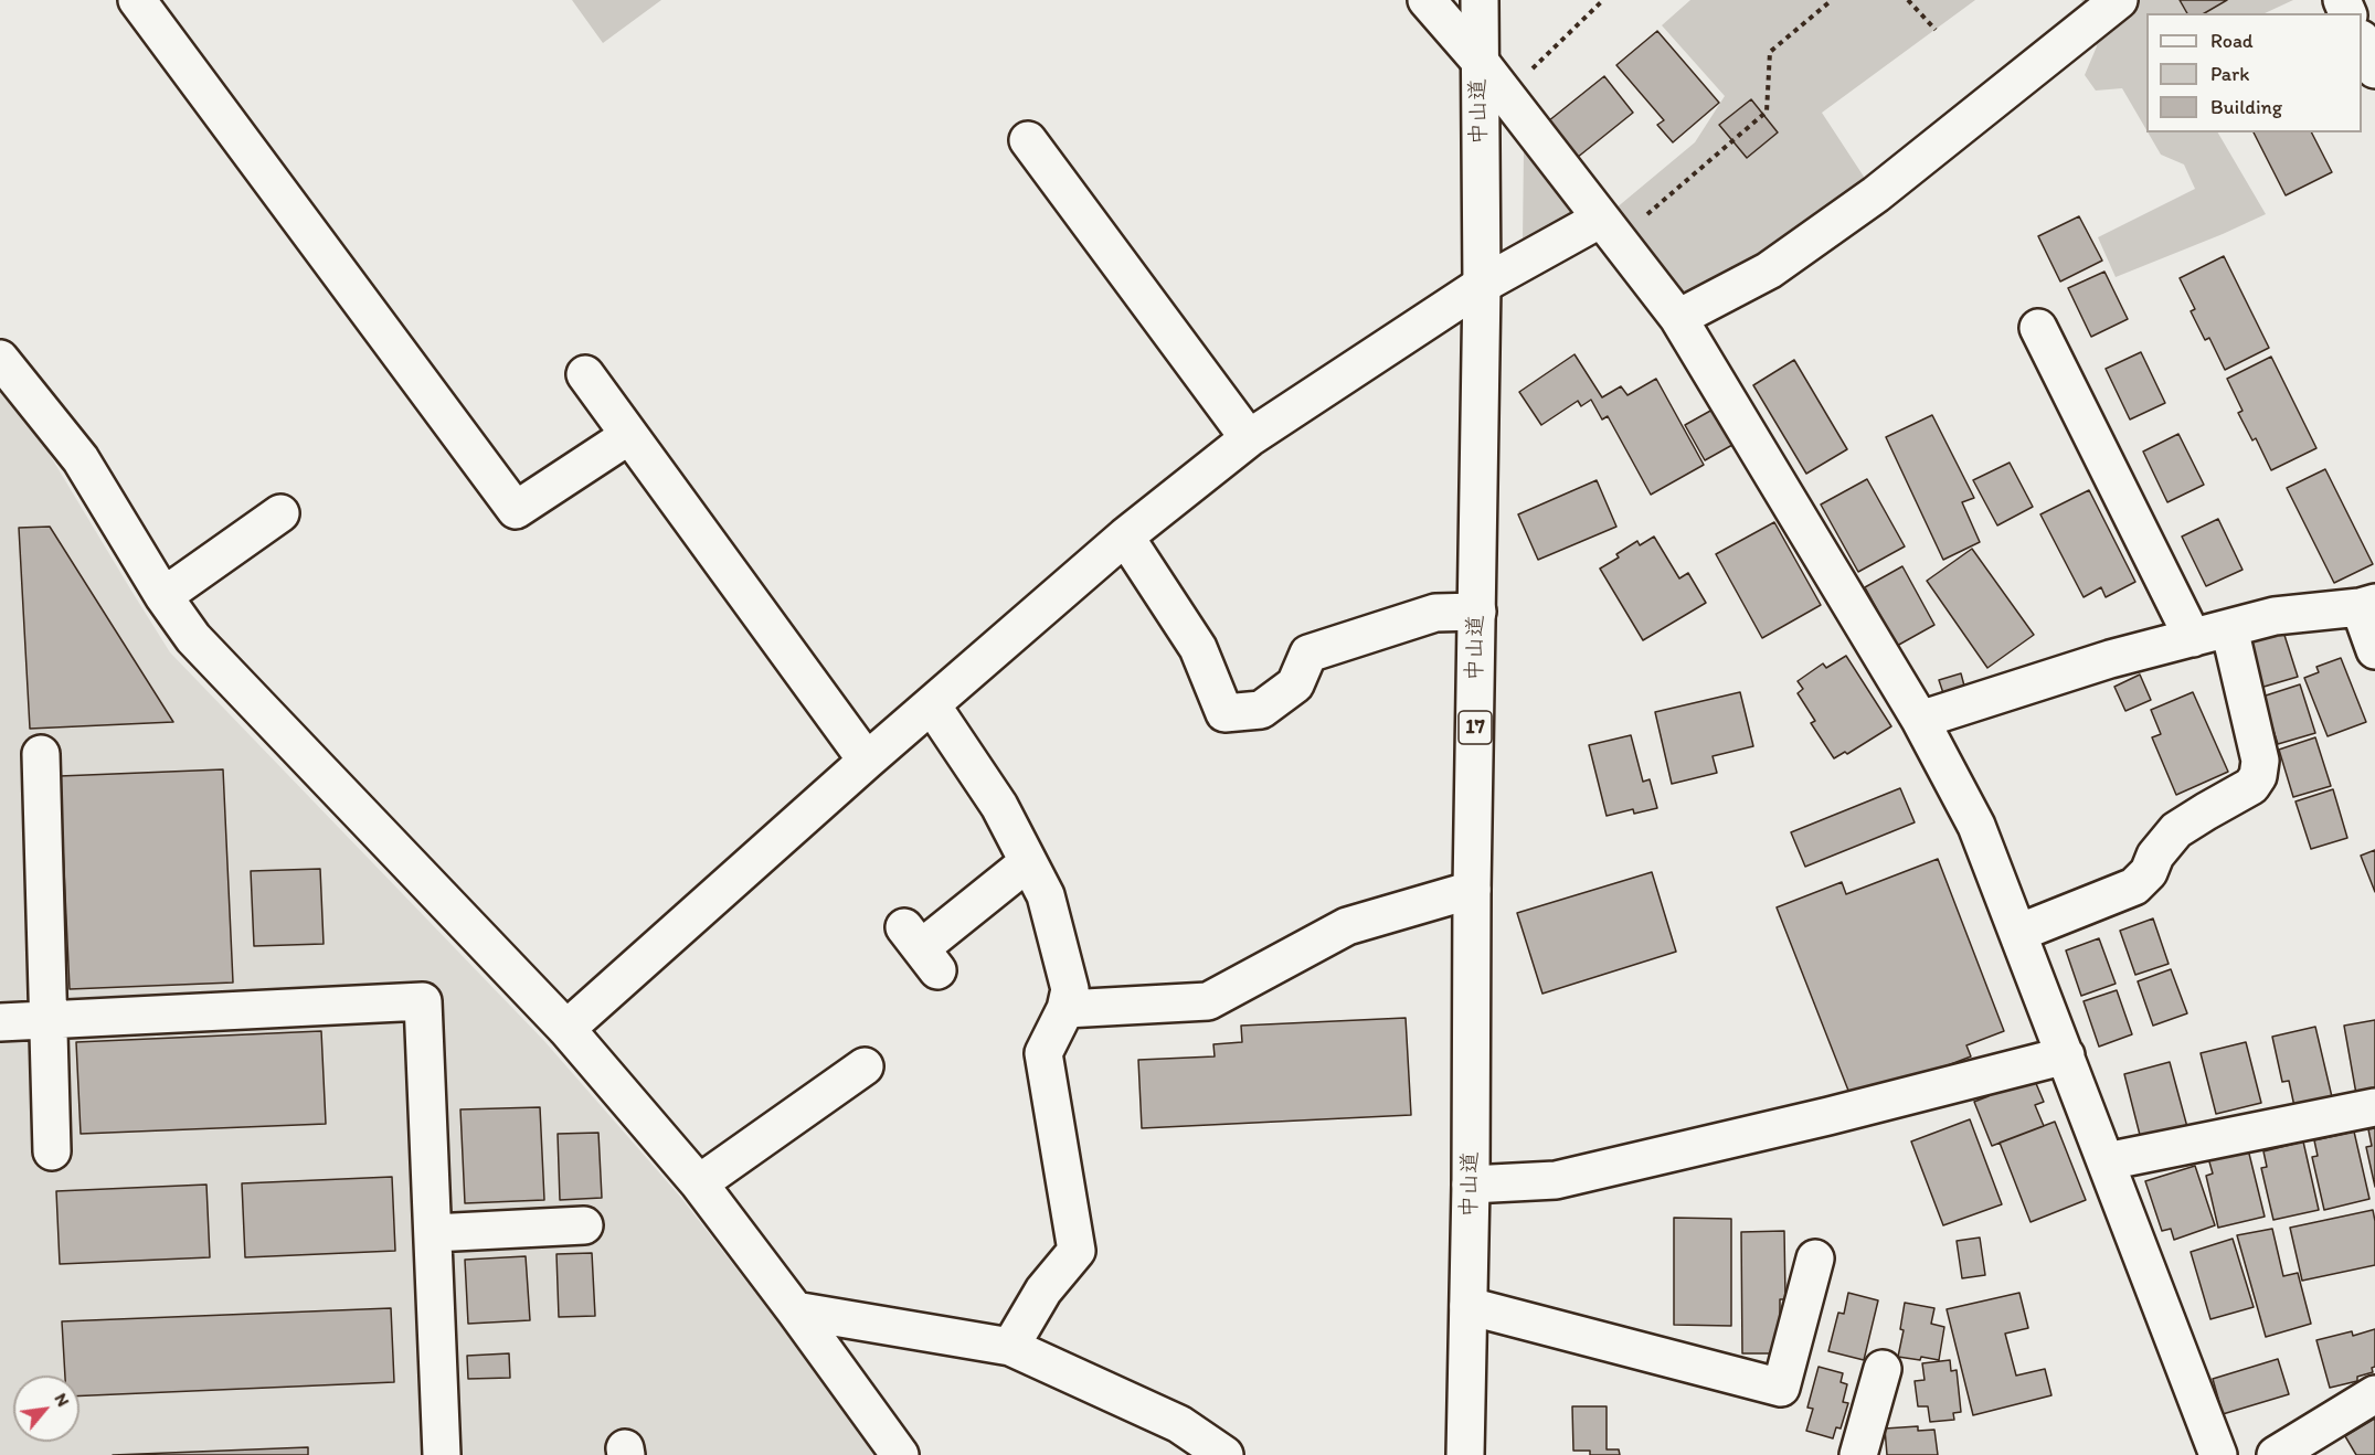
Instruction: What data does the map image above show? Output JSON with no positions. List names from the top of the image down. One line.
{"streets":{"main road":["中山道","17"]},"legend":["Road","Park","Building"],"north":"top right"}
